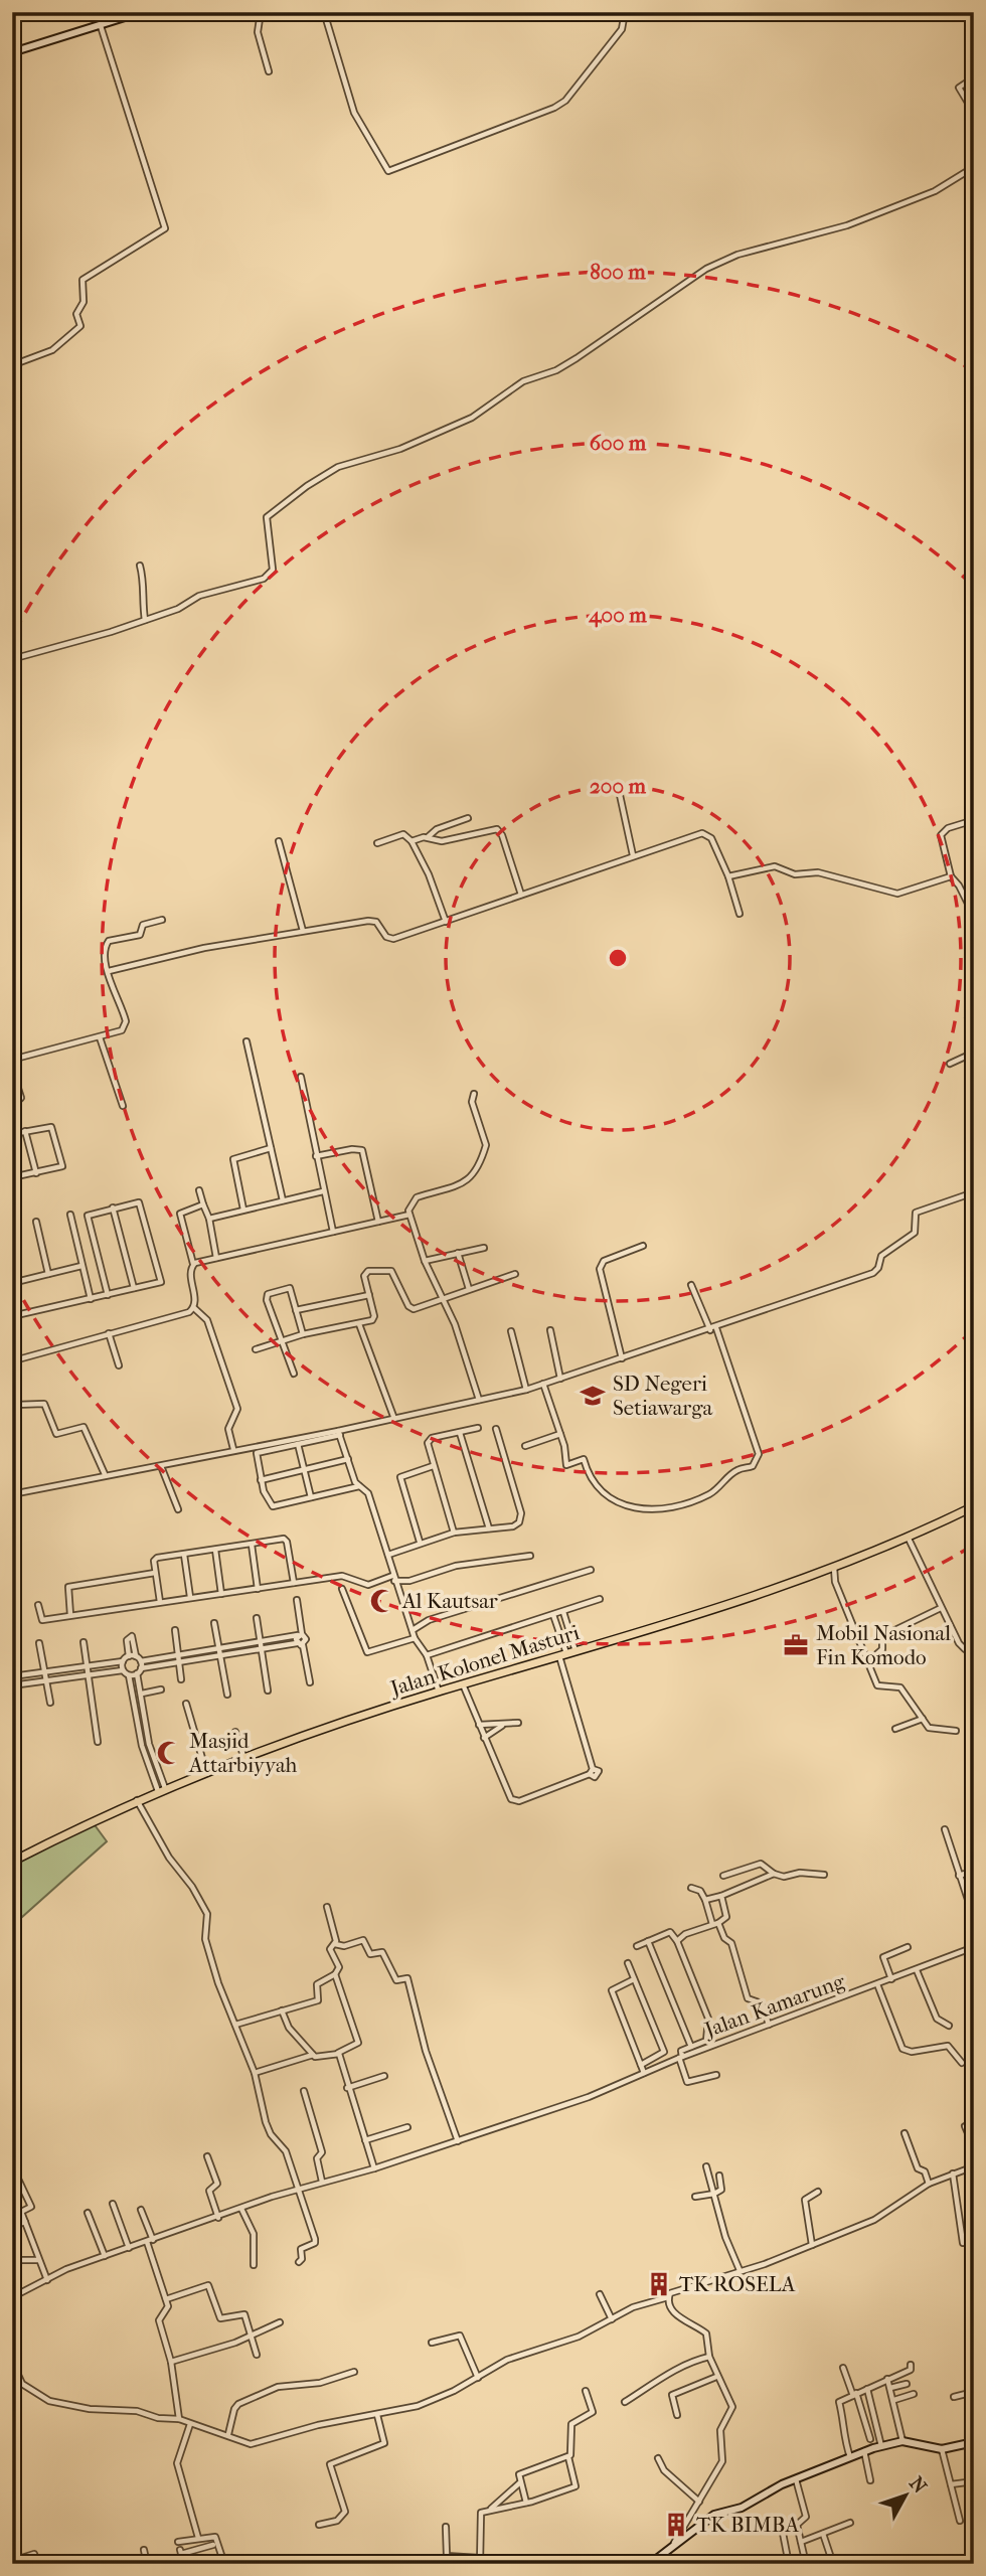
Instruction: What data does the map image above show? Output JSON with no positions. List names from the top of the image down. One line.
{"streets":{"main road":["Jalan Kolonel Masturi"],"street":["Jalan Kamarung"]},"places":{"school or university":["SD Negeri Setiawarga"],"mosque":["Al Kautsar","Masjid Attarbiyyah"],"office":["Mobil Nasional Fin Komodo"],"building":["TK ROSELA","TK BIMBA"]},"north":"top right","rings":["800 m","600 m","400 m","200 m"]}
